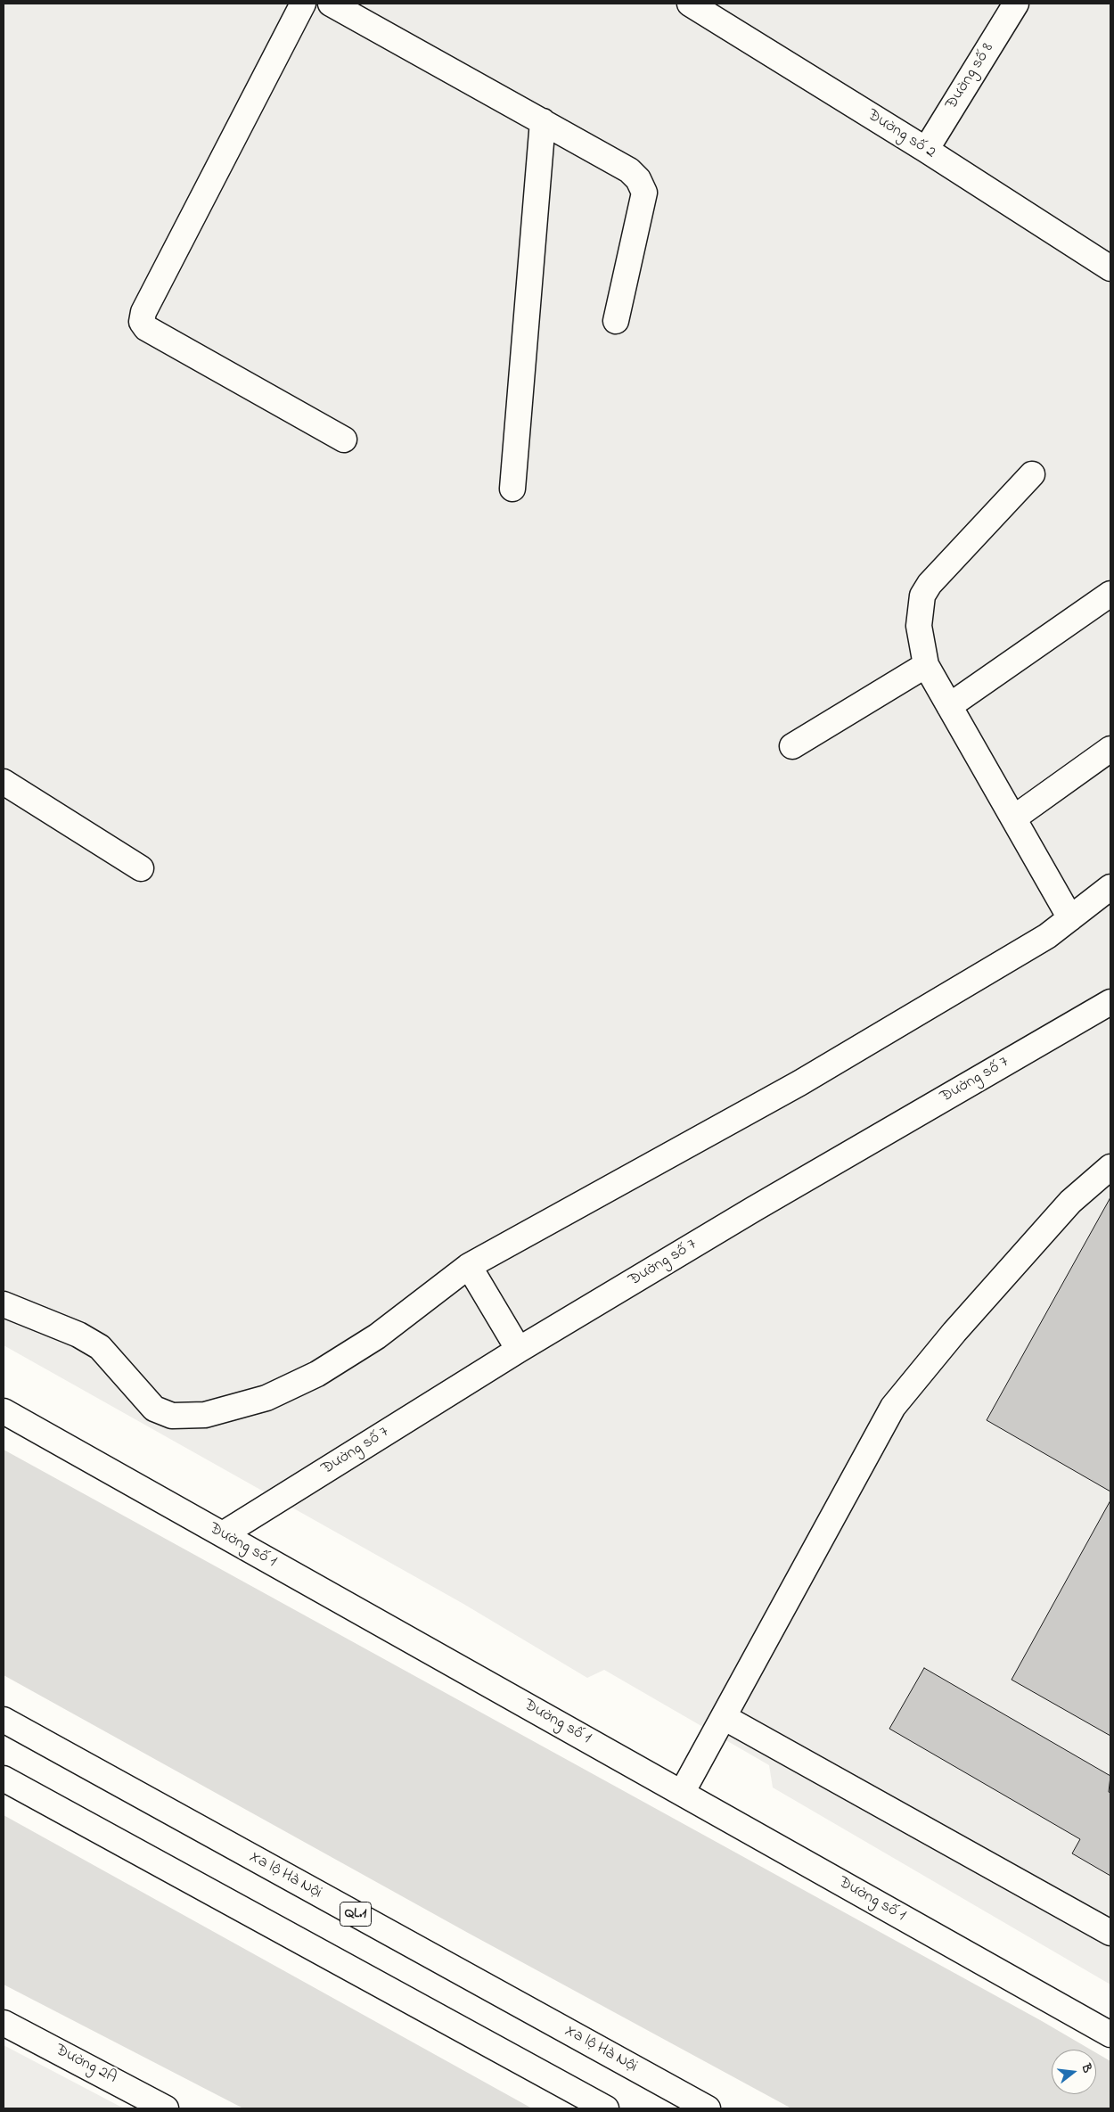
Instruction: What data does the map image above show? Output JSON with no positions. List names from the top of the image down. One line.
{"streets":{"main road":["Đường số 8","Đường số 2","Đường số 7","Đường số 1","Xa lộ Hà Nội","QL.1","Đường 2A"]},"crossings":[["Đường số 8","Đường số 2"],["Đường số 7","Đường số 1"]],"north":"right"}
